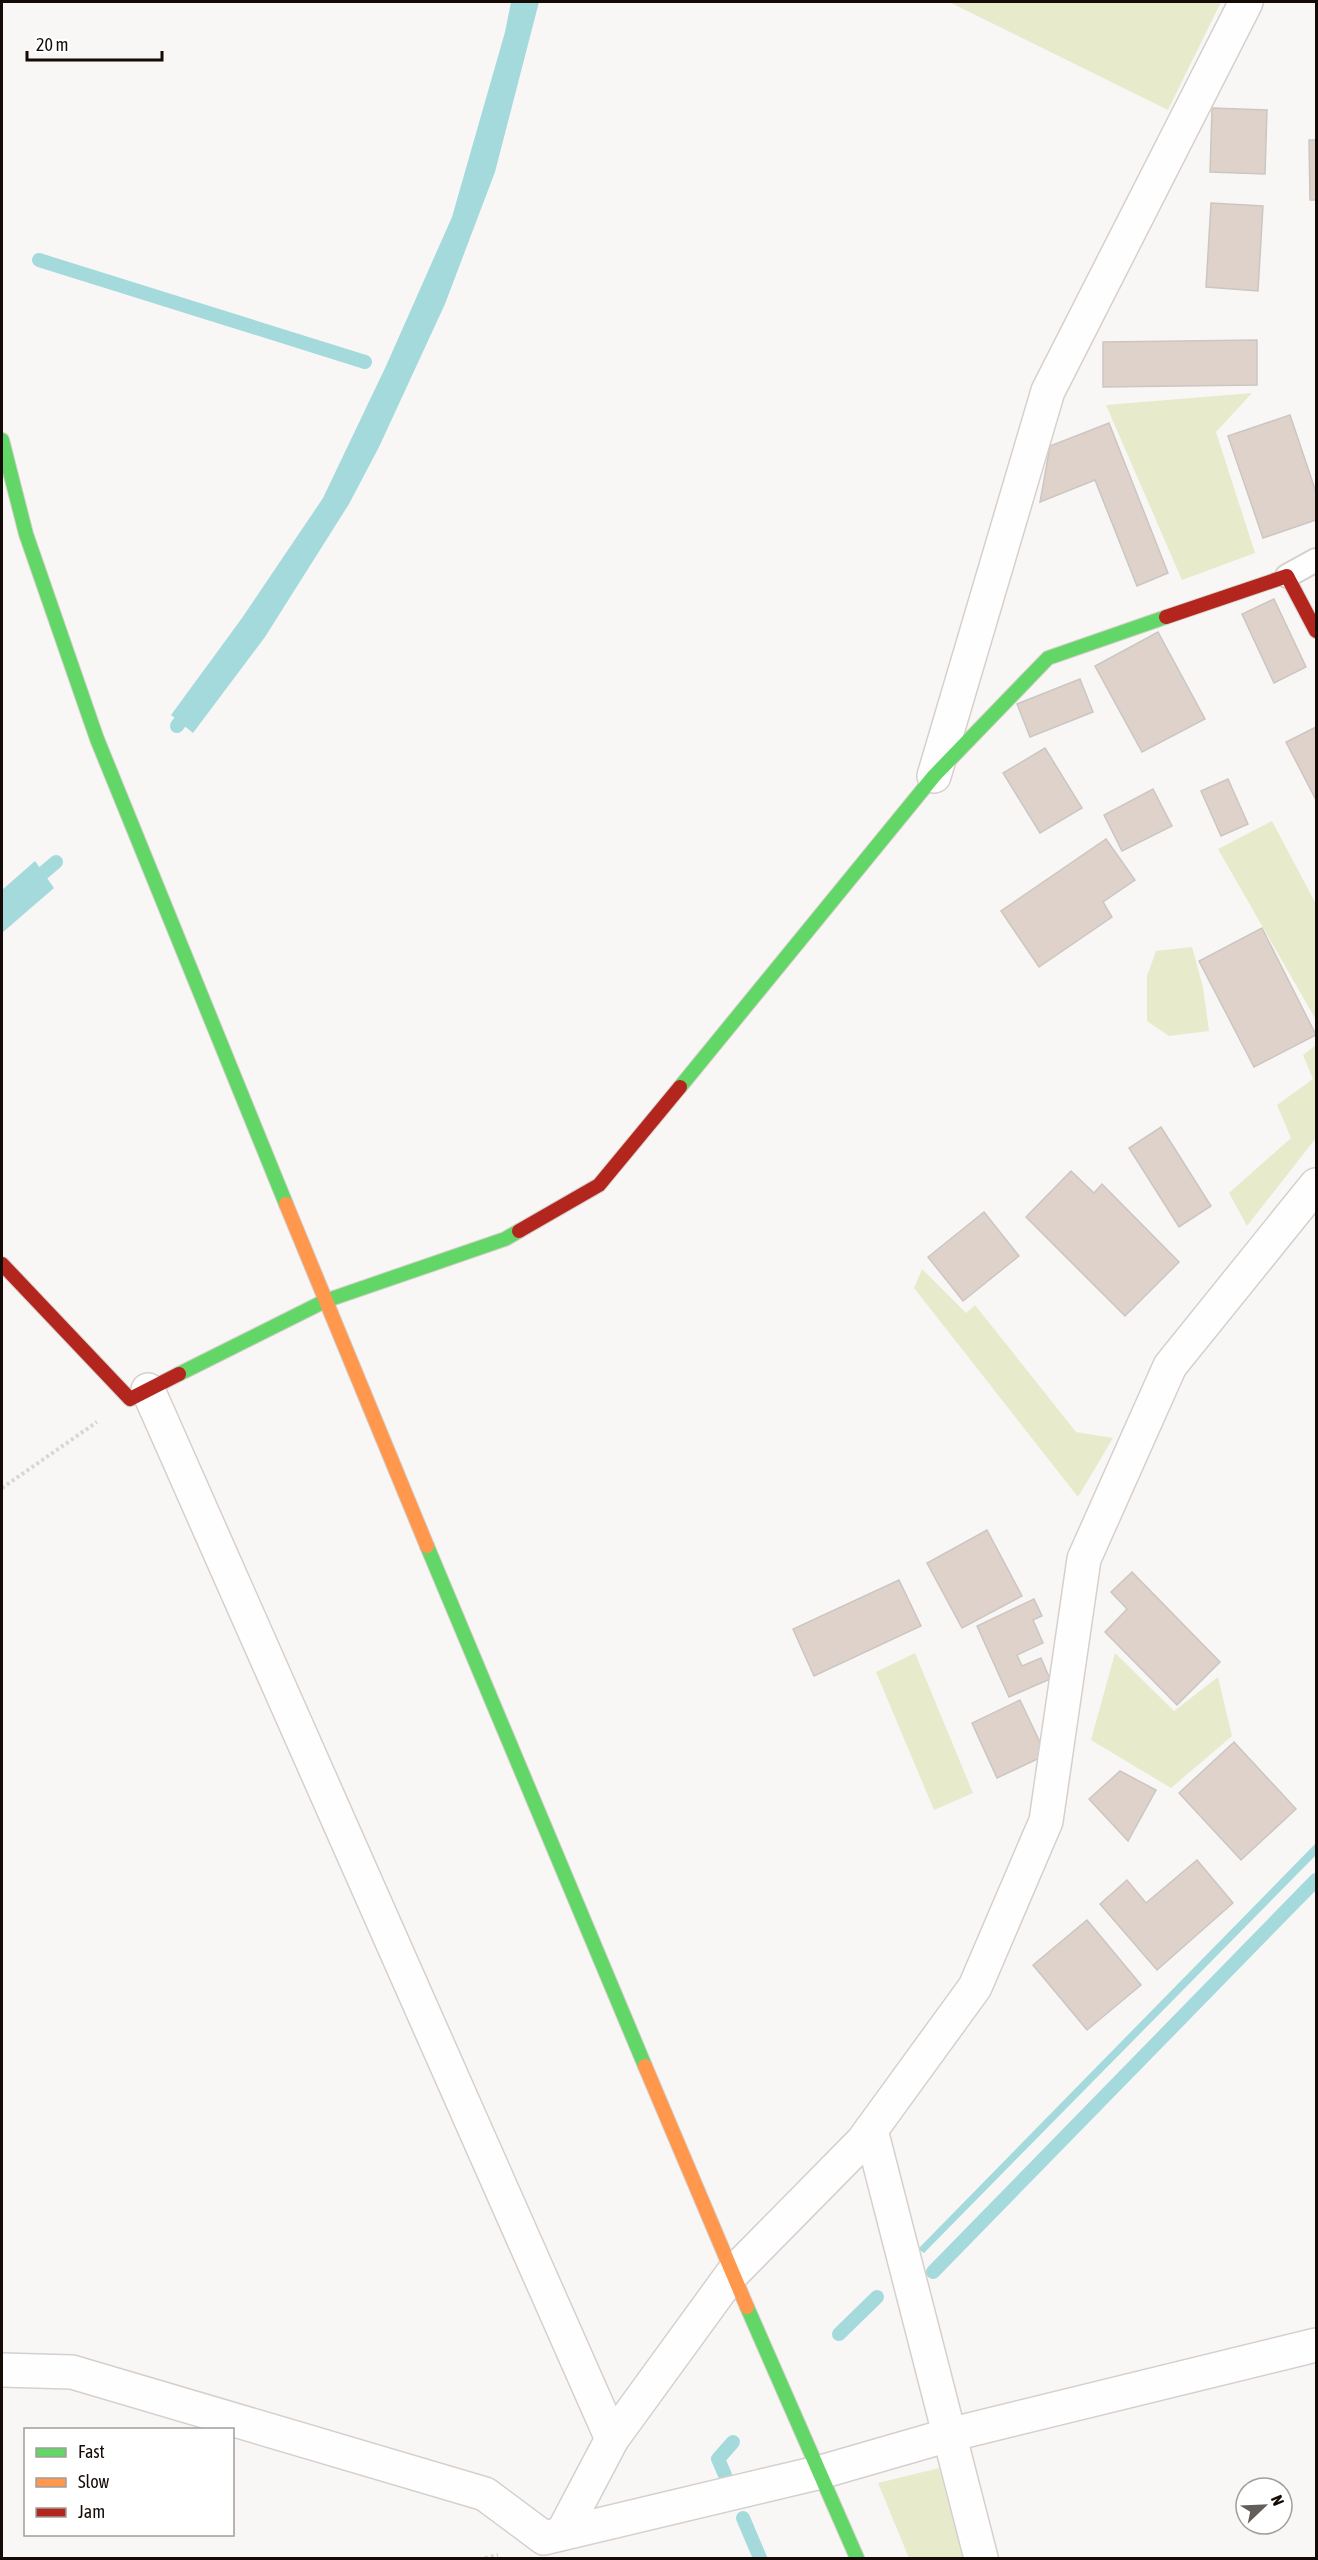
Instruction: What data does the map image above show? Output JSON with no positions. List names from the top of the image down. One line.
{"legend":["Fast","Slow","Jam"],"scale_bar":"20 m","north":"top right"}
